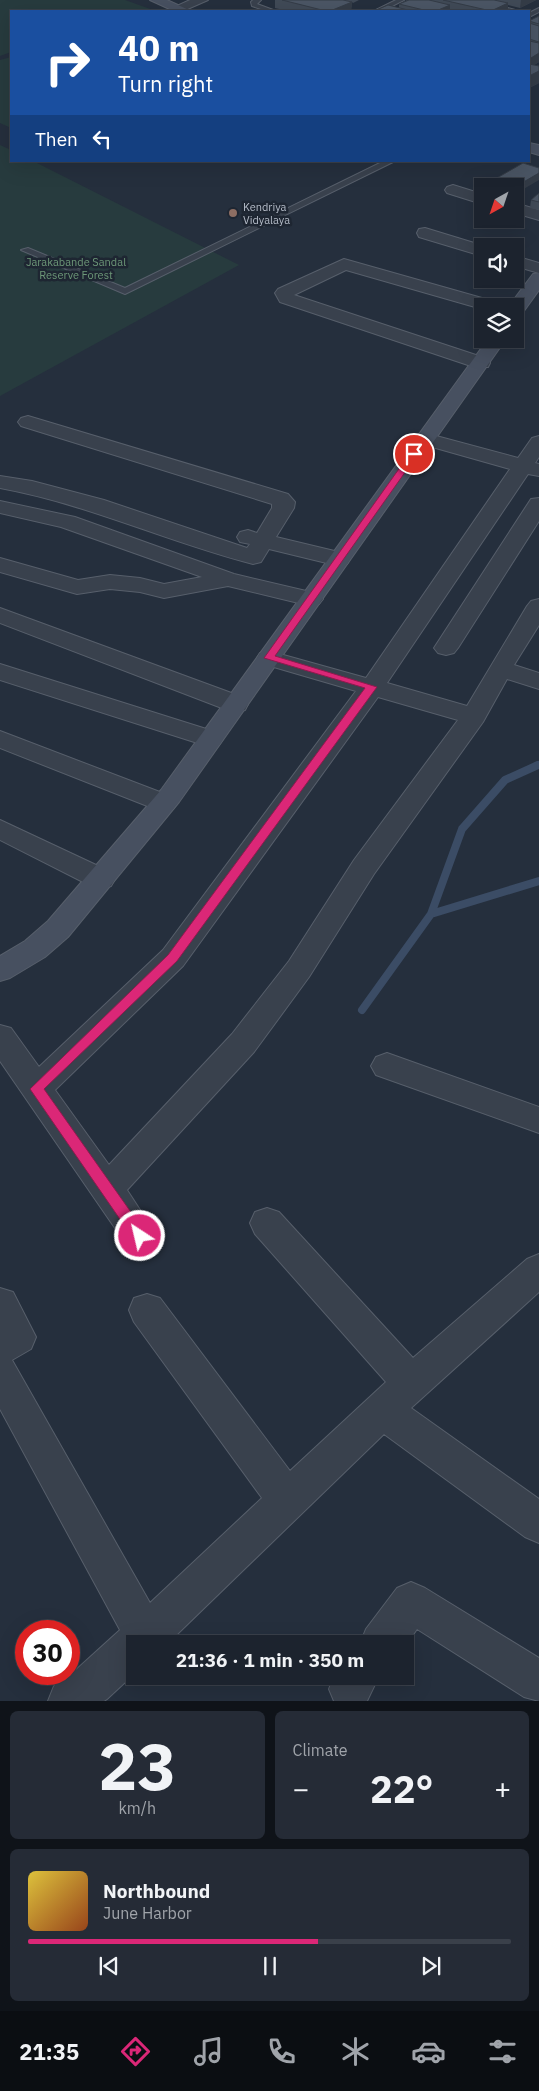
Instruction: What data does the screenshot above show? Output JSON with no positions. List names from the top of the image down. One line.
{"parks":["Jarakabande Sandal Reserve Forest"],"places":["Kendriya Vidyalaya"],"north":"bottom left","page":{"turn":["40 m","Turn right"],"then":"Then","limit":"30","trip":"21:36 · 1 min · 350 m","tile":[["23","km/h"],"Climate"],"heat":["−","22°","+"],"song":["Northbound","June Harbor"],"tabs":"21:35"}}
